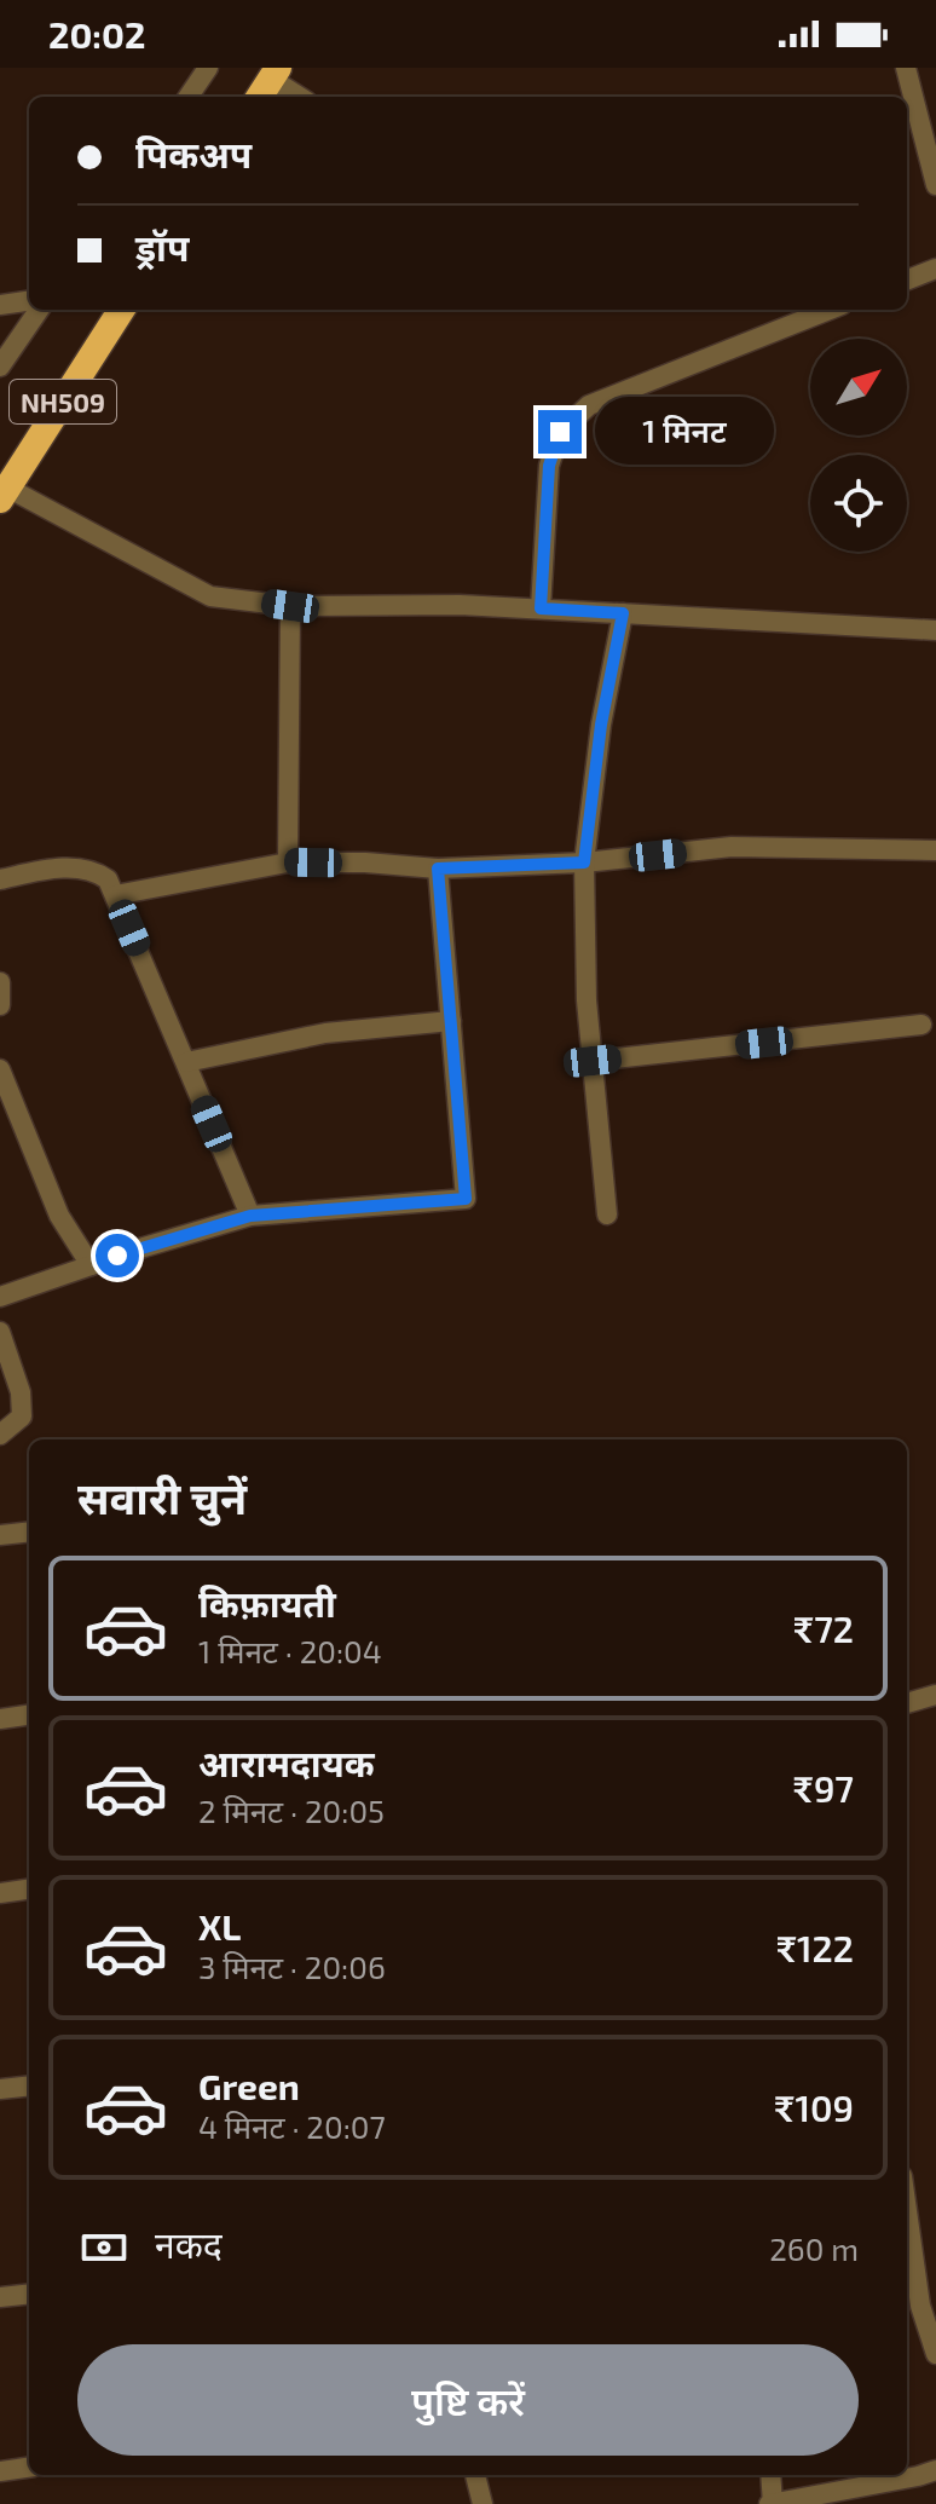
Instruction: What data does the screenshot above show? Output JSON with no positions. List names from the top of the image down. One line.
{"streets":{"highway":["NH509"]},"north":"top right","page":{"status":"20:02","banner":["पिकअप","ड्रॉप"],"bubble":"1 मिनट","heading":"सवारी चुनें","list":[{"name":"किफ़ायती","note":"1 मिनट · 20:04","value":"₹72"},{"name":"आरामदायक","note":"2 मिनट · 20:05","value":"₹97"},{"name":"XL","note":"3 मिनट · 20:06","value":"₹122"},{"name":"Green","note":"4 मिनट · 20:07","value":"₹109"}],"pay":["नकद","260 m"],"buttons":"पुष्टि करें"}}
